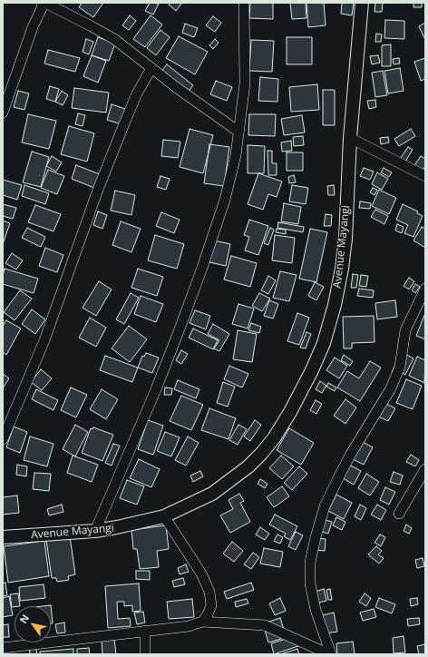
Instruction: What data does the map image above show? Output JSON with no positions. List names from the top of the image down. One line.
{"streets":{"street":["Avenue Mayangi"]},"north":"top left"}
